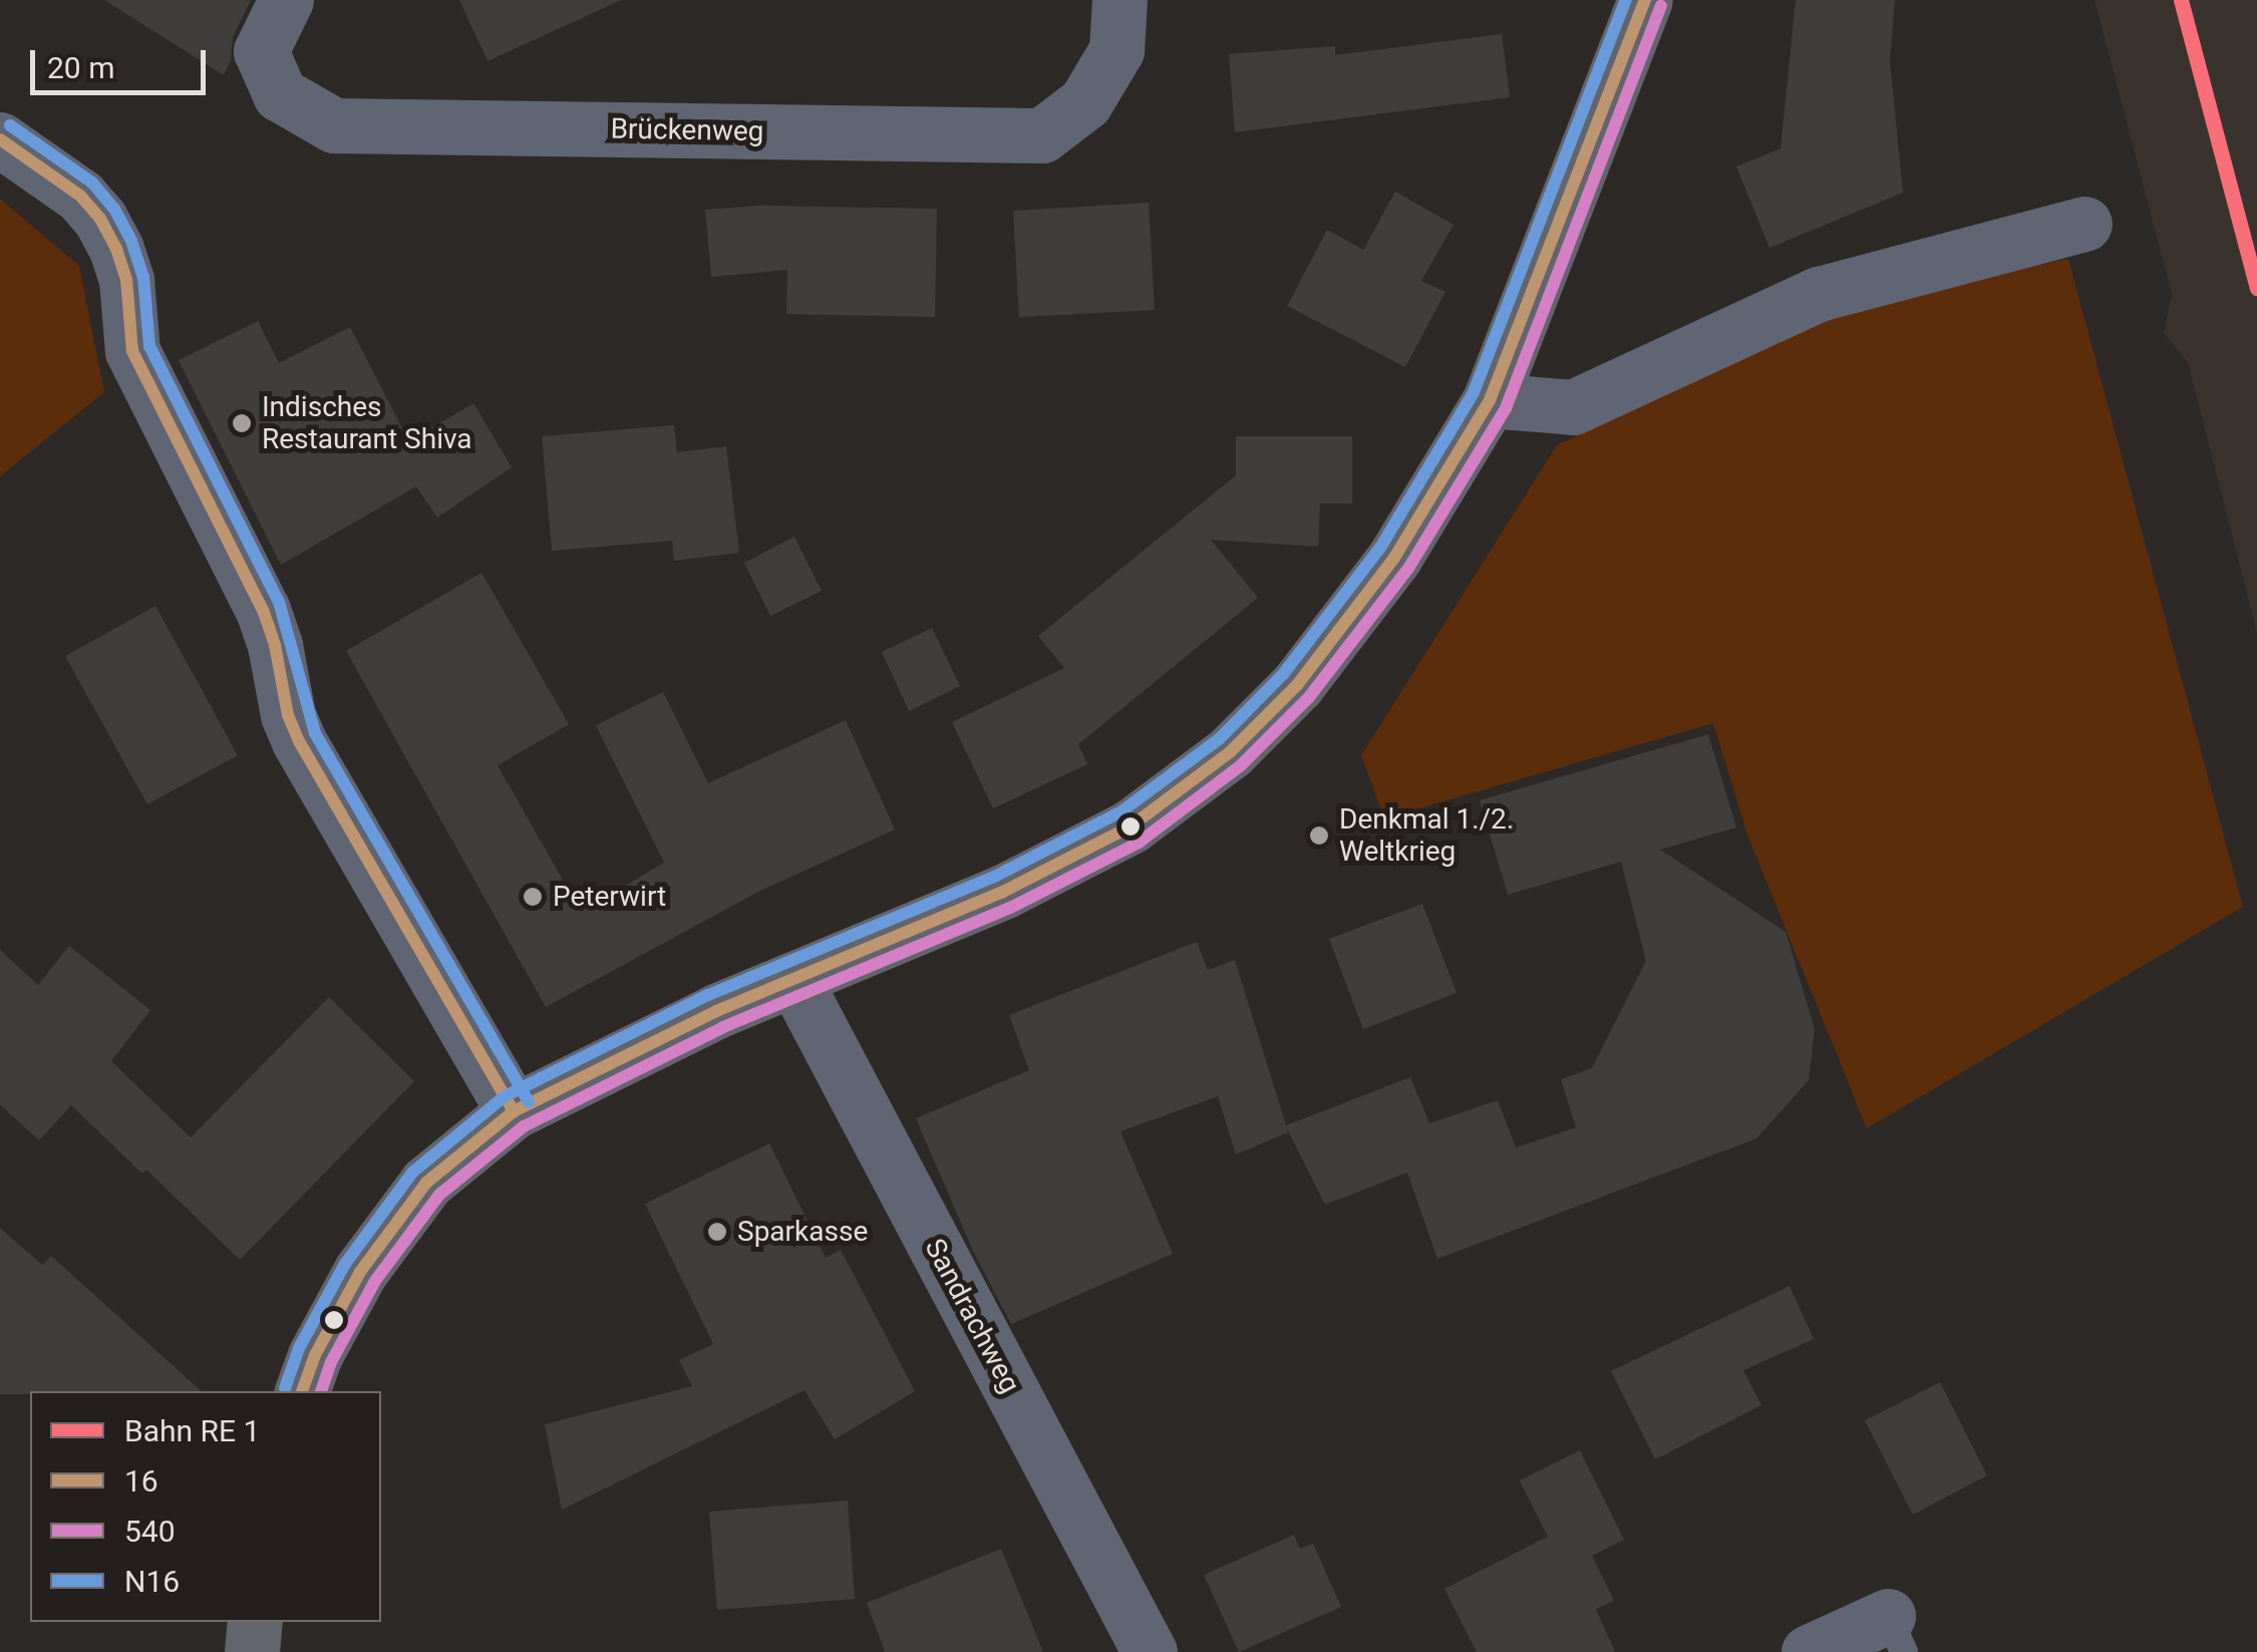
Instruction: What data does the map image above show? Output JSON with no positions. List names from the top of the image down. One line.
{"streets":{"street":["Brückenweg","Sandrachweg"]},"places":["Indisches Restaurant Shiva","Denkmal 1./2. Weltkrieg","Peterwirt","Sparkasse"],"lines":["transit line 16","transit line N16","transit line 540"],"legend":["Bahn RE 1","16","540","N16"],"scale_bar":"20 m"}
